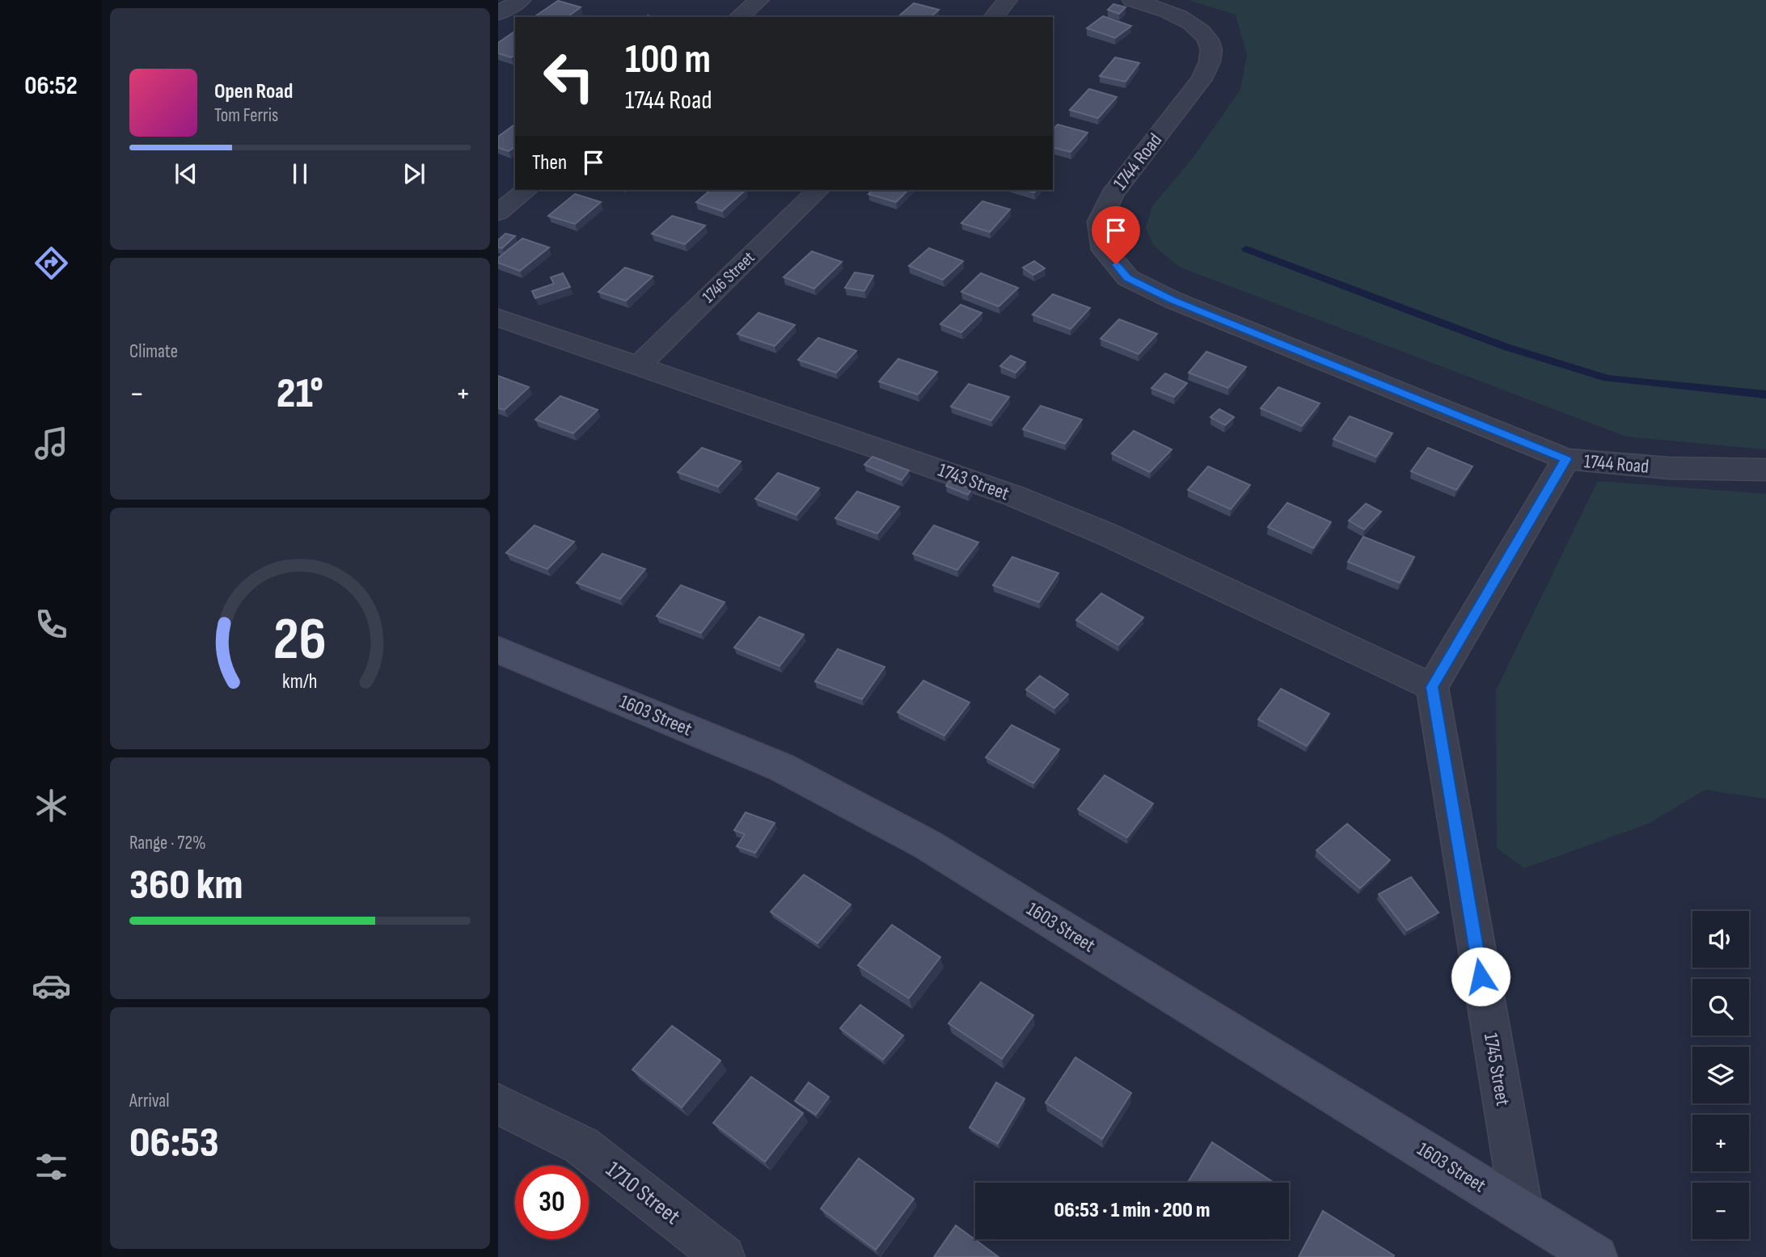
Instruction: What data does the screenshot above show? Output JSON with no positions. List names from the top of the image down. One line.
{"streets":{"street":["1744 Road","1746 Street","1743 Street","1603 Street","1745 Street","1710 Street"]},"crossings":[["1746 Street","1743 Street"],["1743 Street","1745 Street"],["1603 Street","1745 Street"]],"page":{"tabs":"06:52","turn":["100 m","1744 Road"],"song":["Open Road","Tom Ferris"],"then":"Then","tile":["Climate",["Range · 72%","360 km"],["Arrival","06:53"]],"heat":["−","21°","+"],"map_buttons":["+","−"],"limit":"30","trip":"06:53 · 1 min · 200 m","gauge":["26","km/h"]}}
